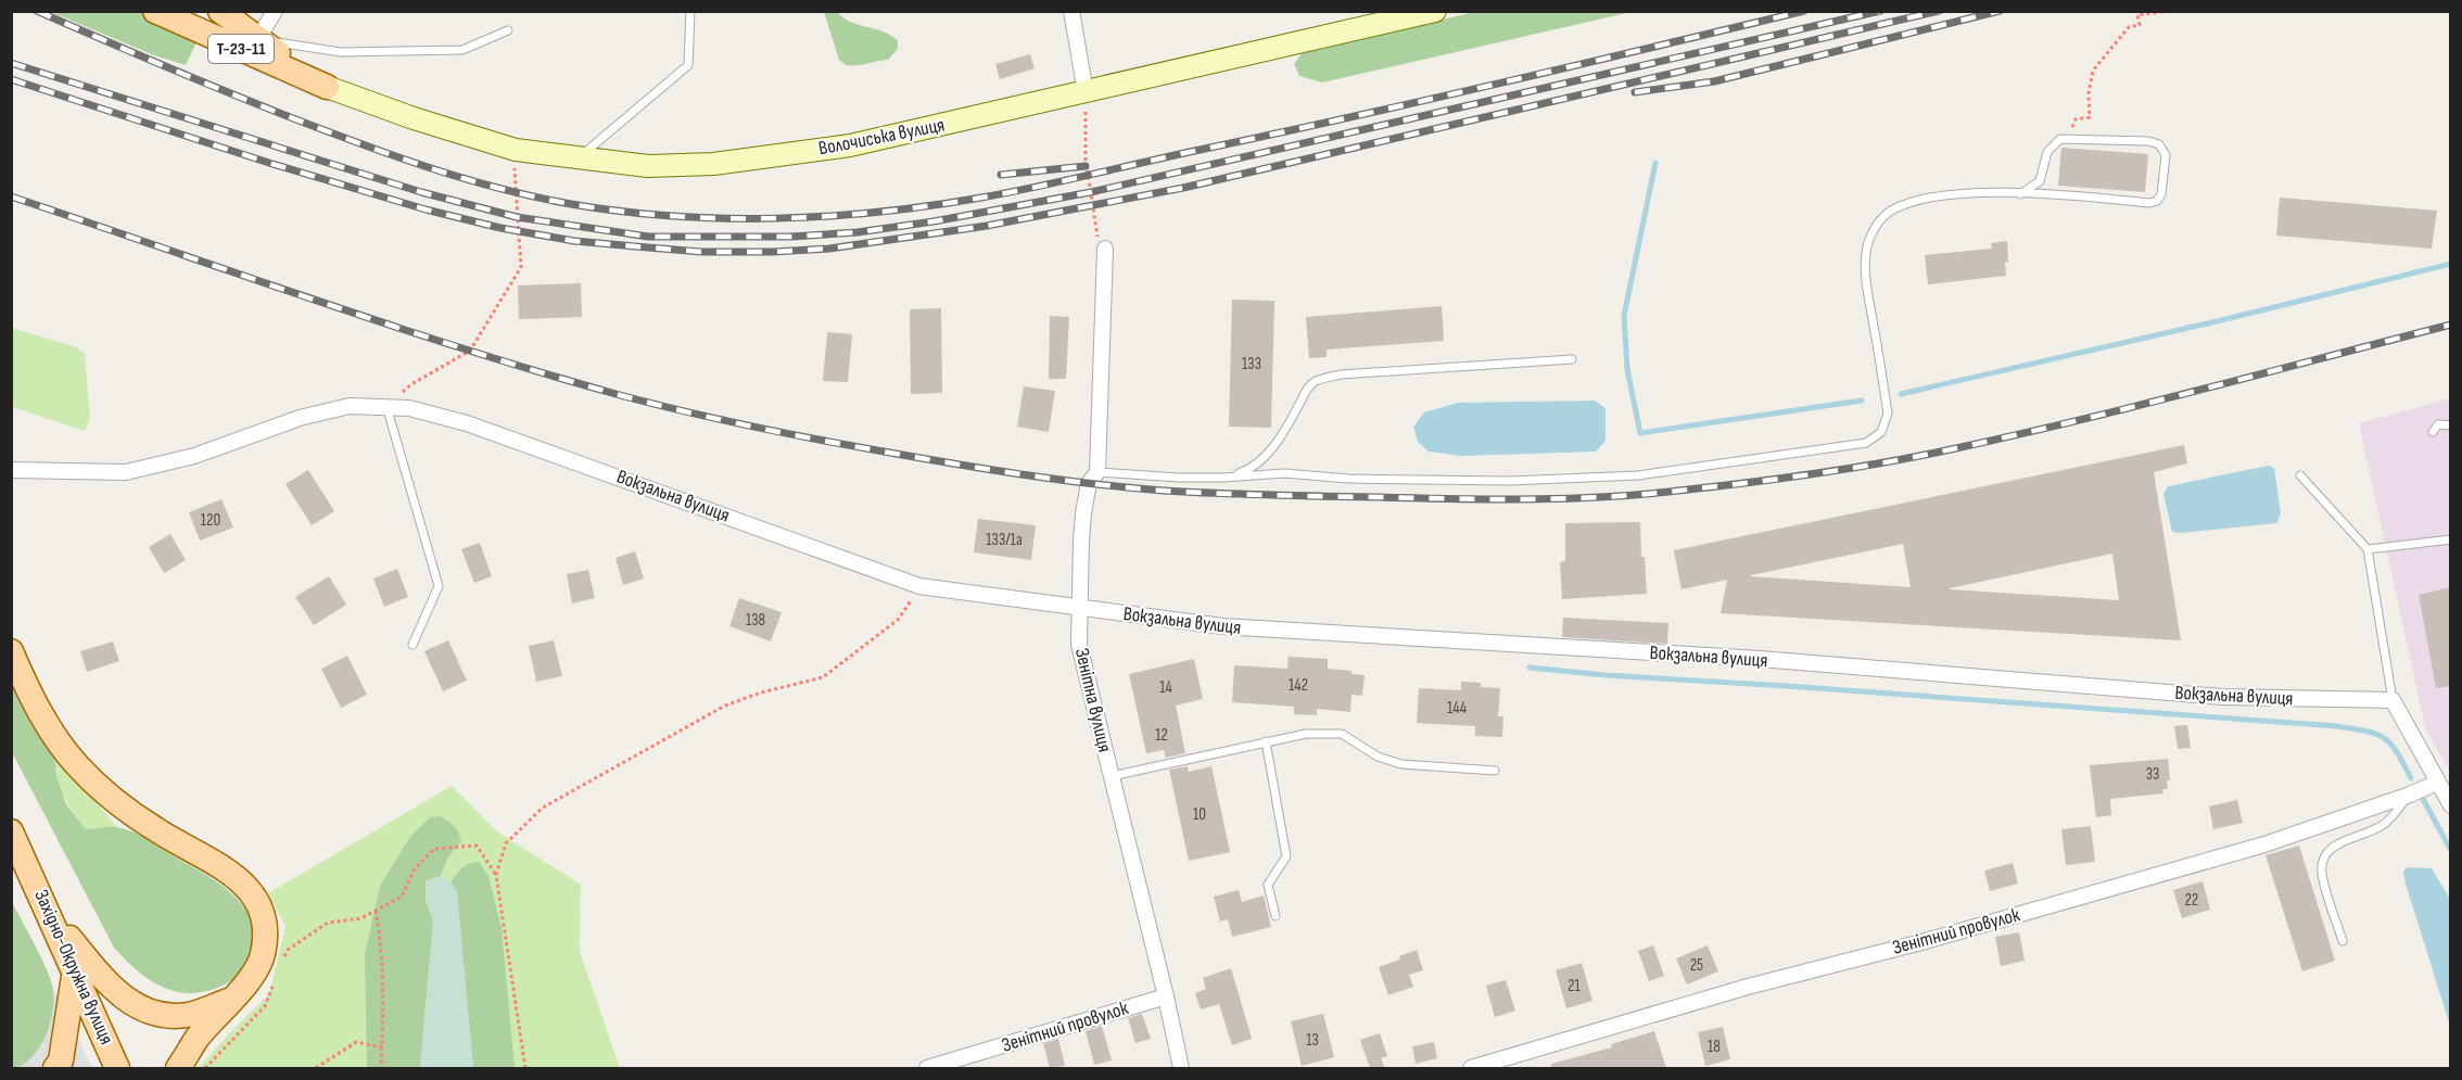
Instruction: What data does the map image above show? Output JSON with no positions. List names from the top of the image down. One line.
{"streets":{"main road":["Т-23-11","Волочиська вулиця","Західно-Окружна вулиця"],"street":["Вокзальна вулиця","Зенітна вулиця","Зенітний провулок"]},"crossings":[["Т-23-11","Волочиська вулиця"],["Вокзальна вулиця","Зенітна вулиця"],["Зенітна вулиця","Зенітний провулок"]],"house_numbers":["133","120","133/1а","138","142","14","144","12","33","10","22","25","21","13","18"]}
